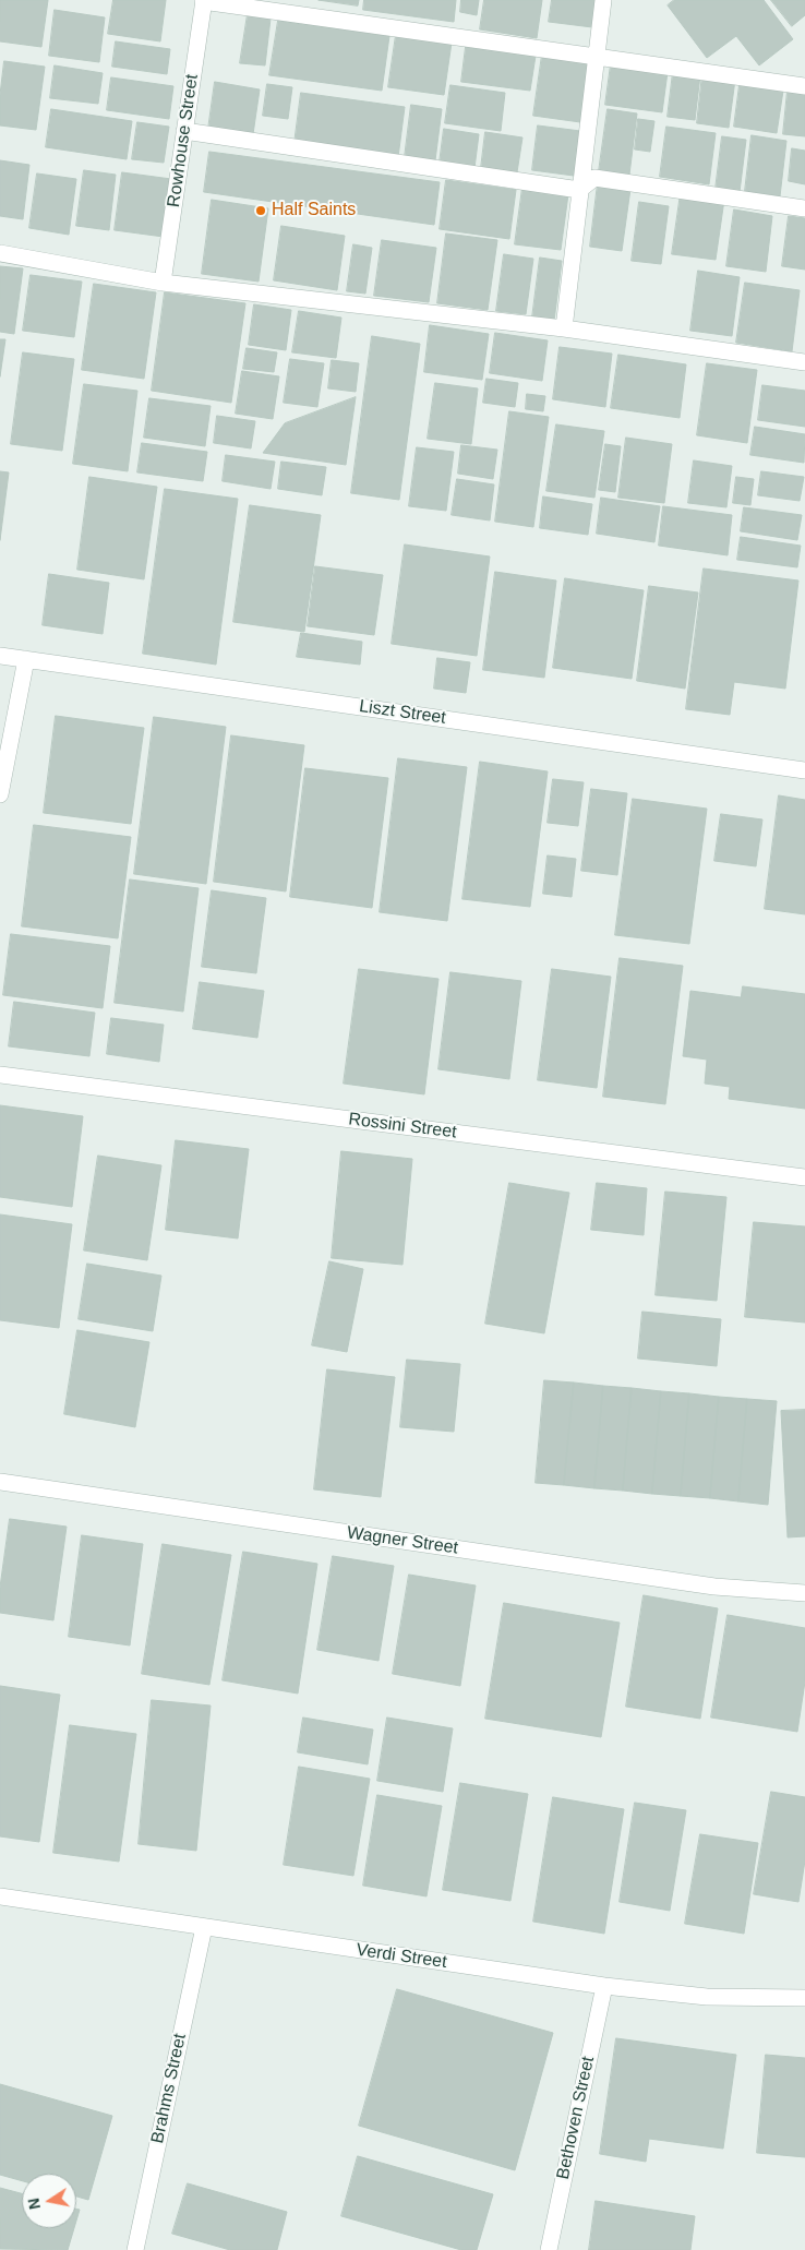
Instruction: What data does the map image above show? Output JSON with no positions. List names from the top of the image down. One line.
{"streets":{"street":["Rowhouse Street","Liszt Street","Rossini Street","Wagner Street","Verdi Street","Brahms Street","Bethoven Street"]},"crossings":[["Verdi Street","Brahms Street"],["Verdi Street","Bethoven Street"]],"places":["Half Saints"],"north":"left"}
